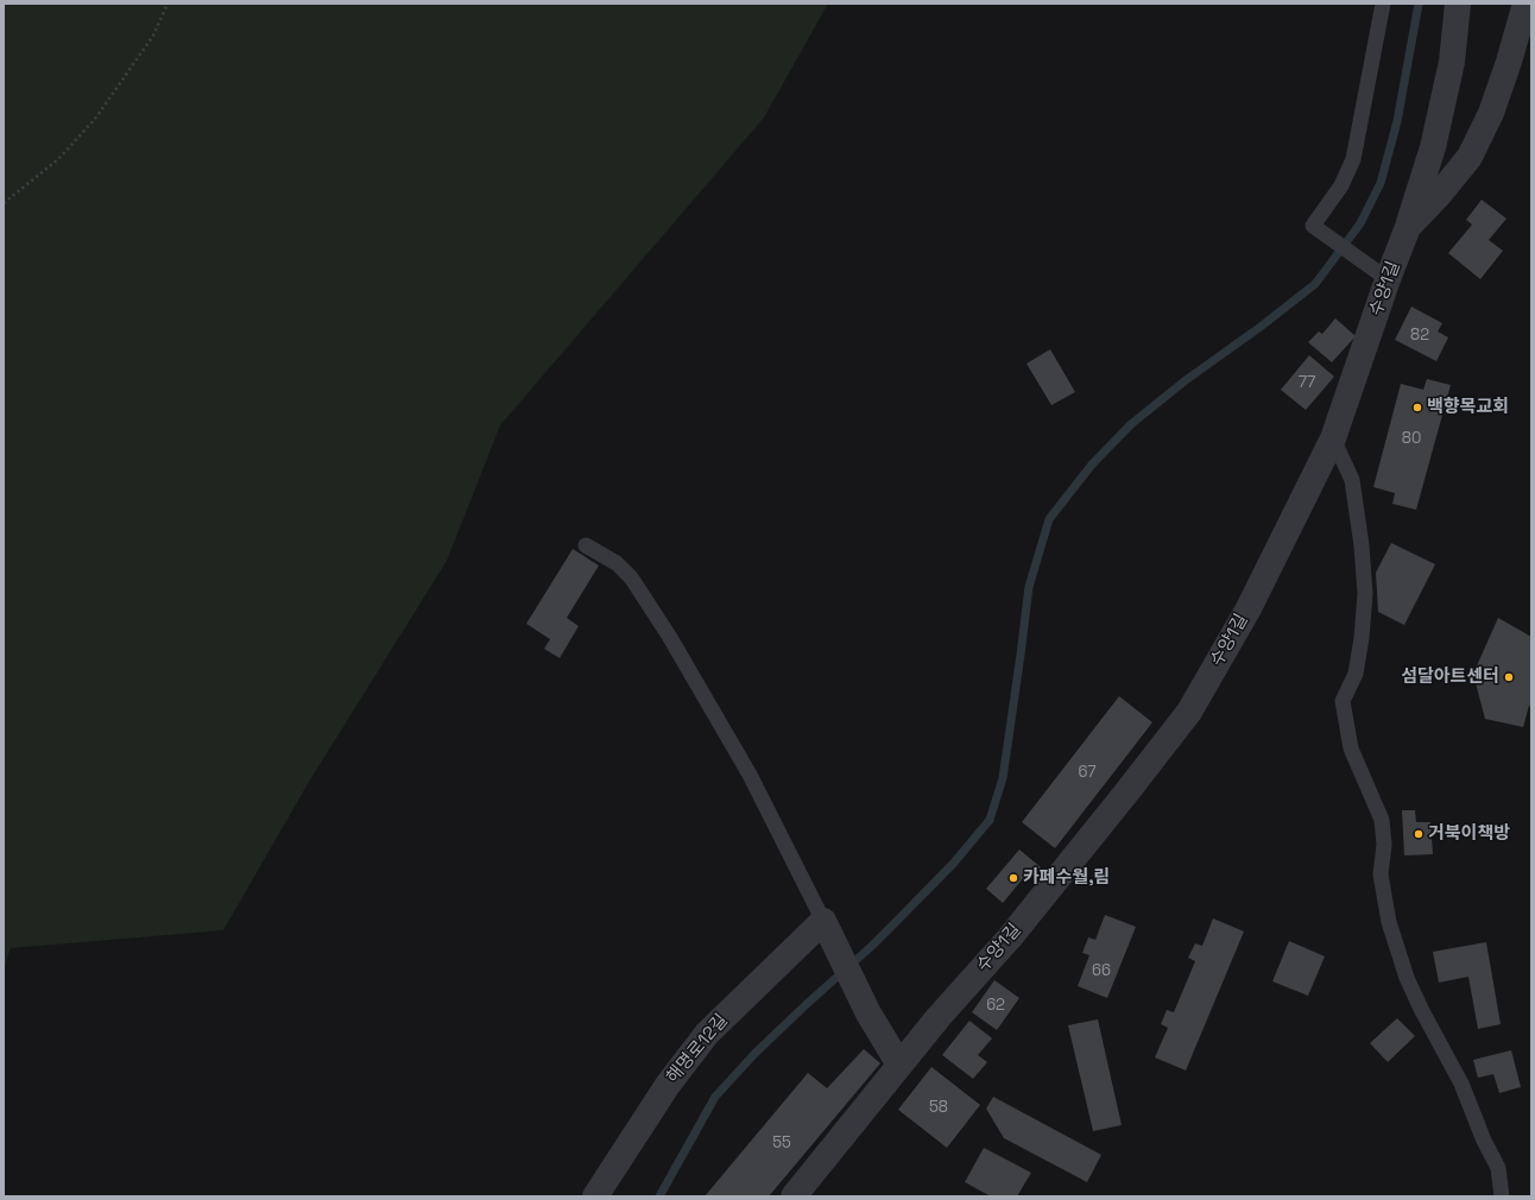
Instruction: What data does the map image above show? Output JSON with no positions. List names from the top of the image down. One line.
{"streets":{"street":["수양1길","해명로12길"]},"places":["백향목교회","섬달아트센터","거북이책방","카페수월,림"],"house_numbers":["82","77","80","67","66","62","58","55"]}
